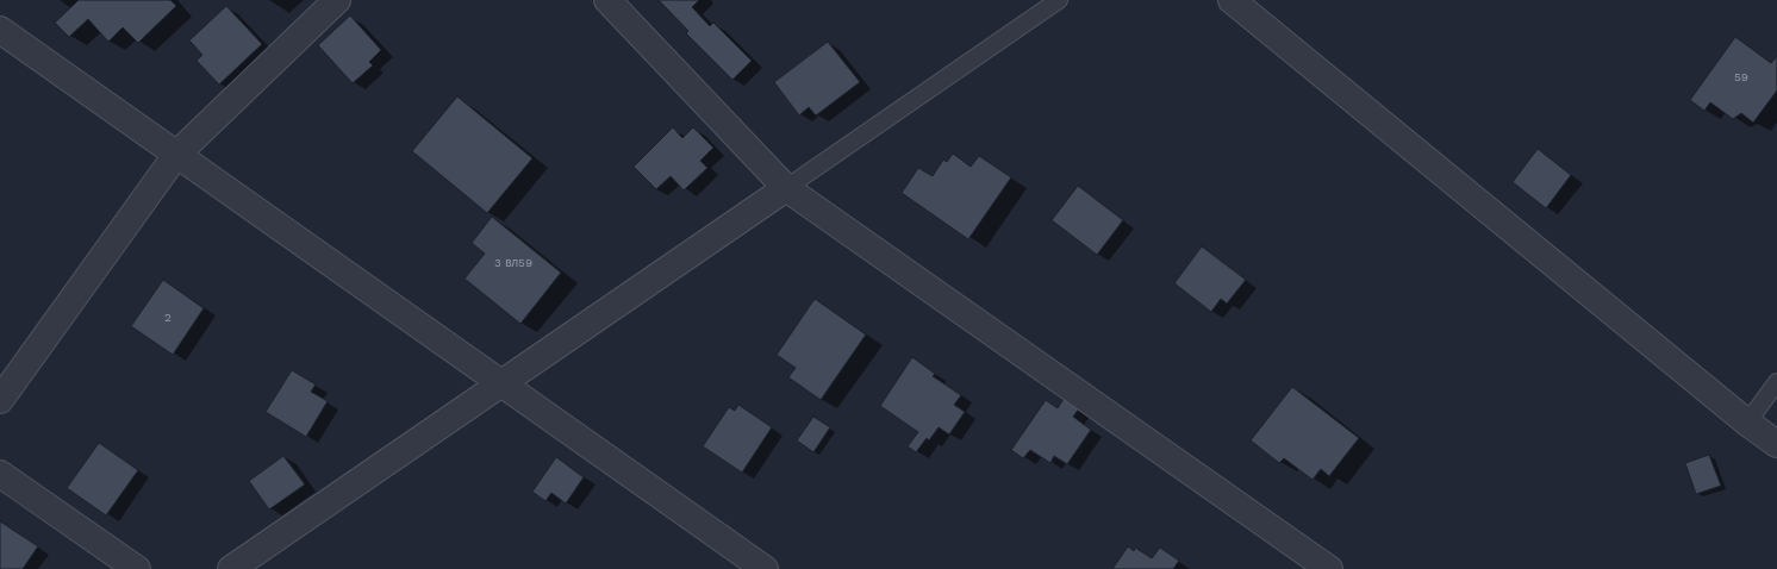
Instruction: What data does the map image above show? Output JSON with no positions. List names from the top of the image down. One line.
{"house_numbers":["59","3 вл59","2"]}
